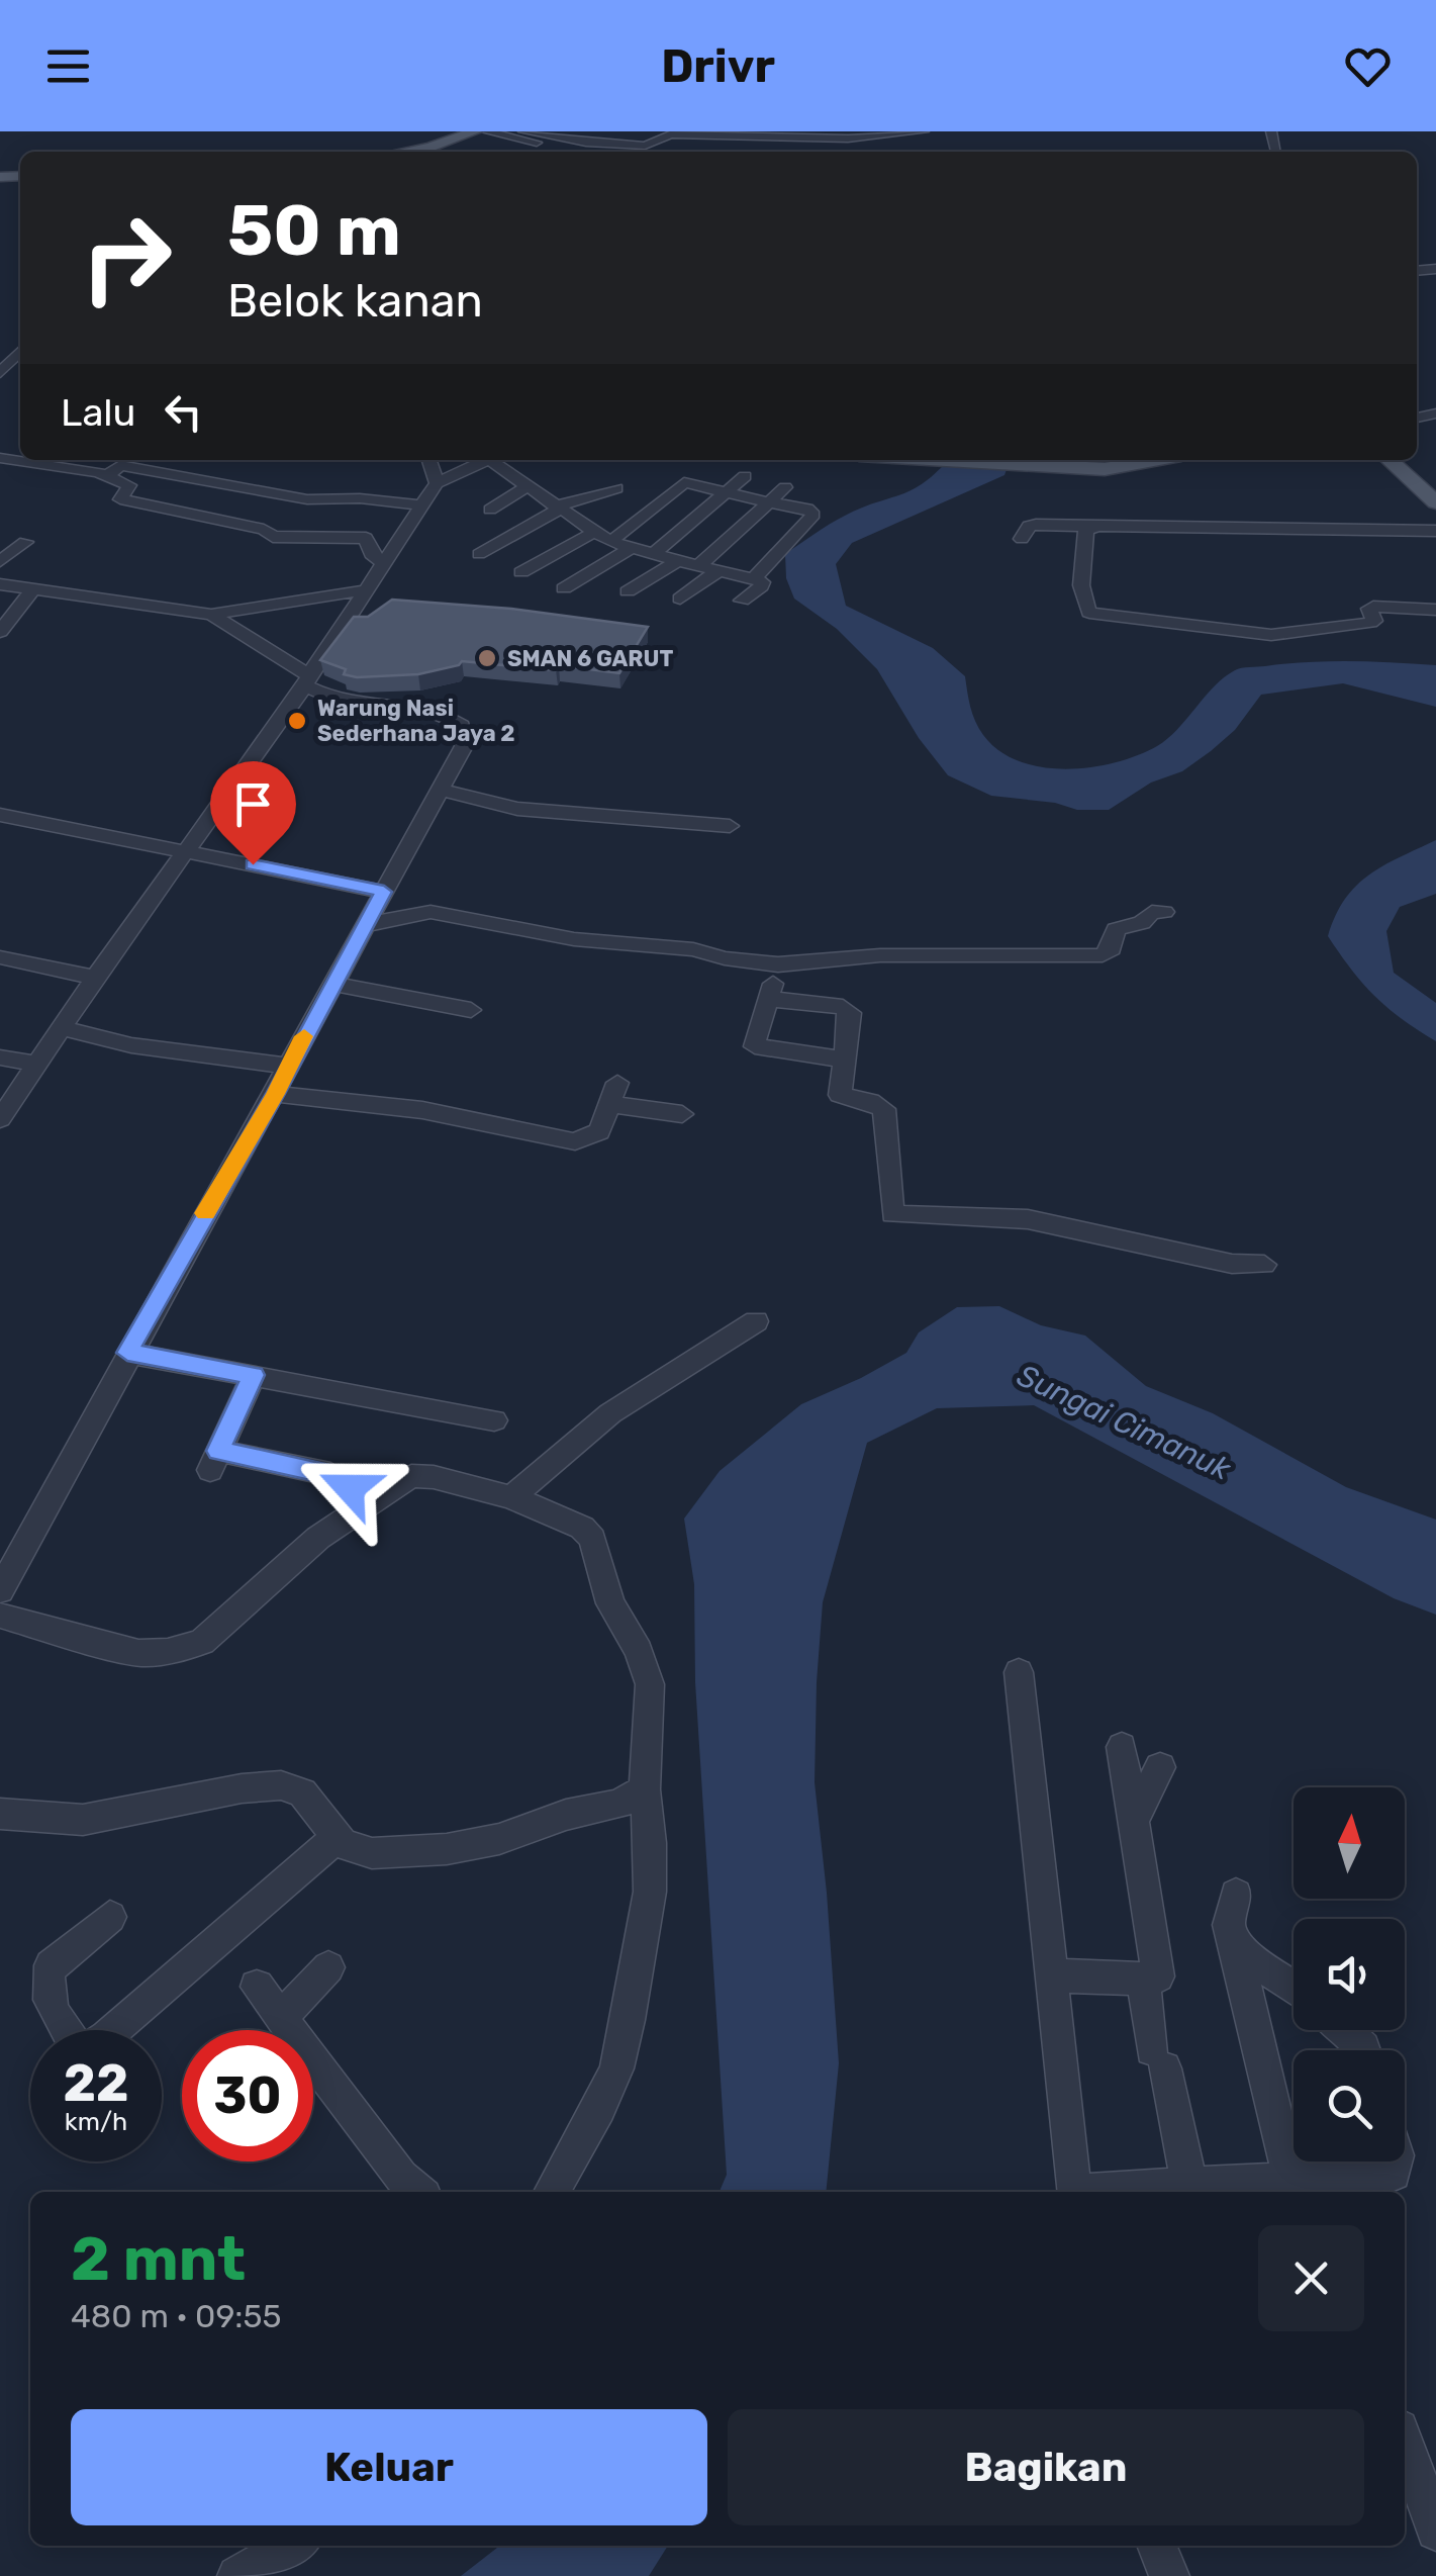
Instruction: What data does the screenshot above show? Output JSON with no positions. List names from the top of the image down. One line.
{"water":["Sungai Cimanuk"],"places":["SMAN 6 GARUT","Warung Nasi Sederhana Jaya 2"],"north":"top","page":{"header":"Drivr","turn":["50 m","Belok kanan"],"then":"Lalu","speed":"22 km/h","limit":"30","heading":["2 mnt","480 m · 09:55"],"buttons":["Keluar","Bagikan"]}}
